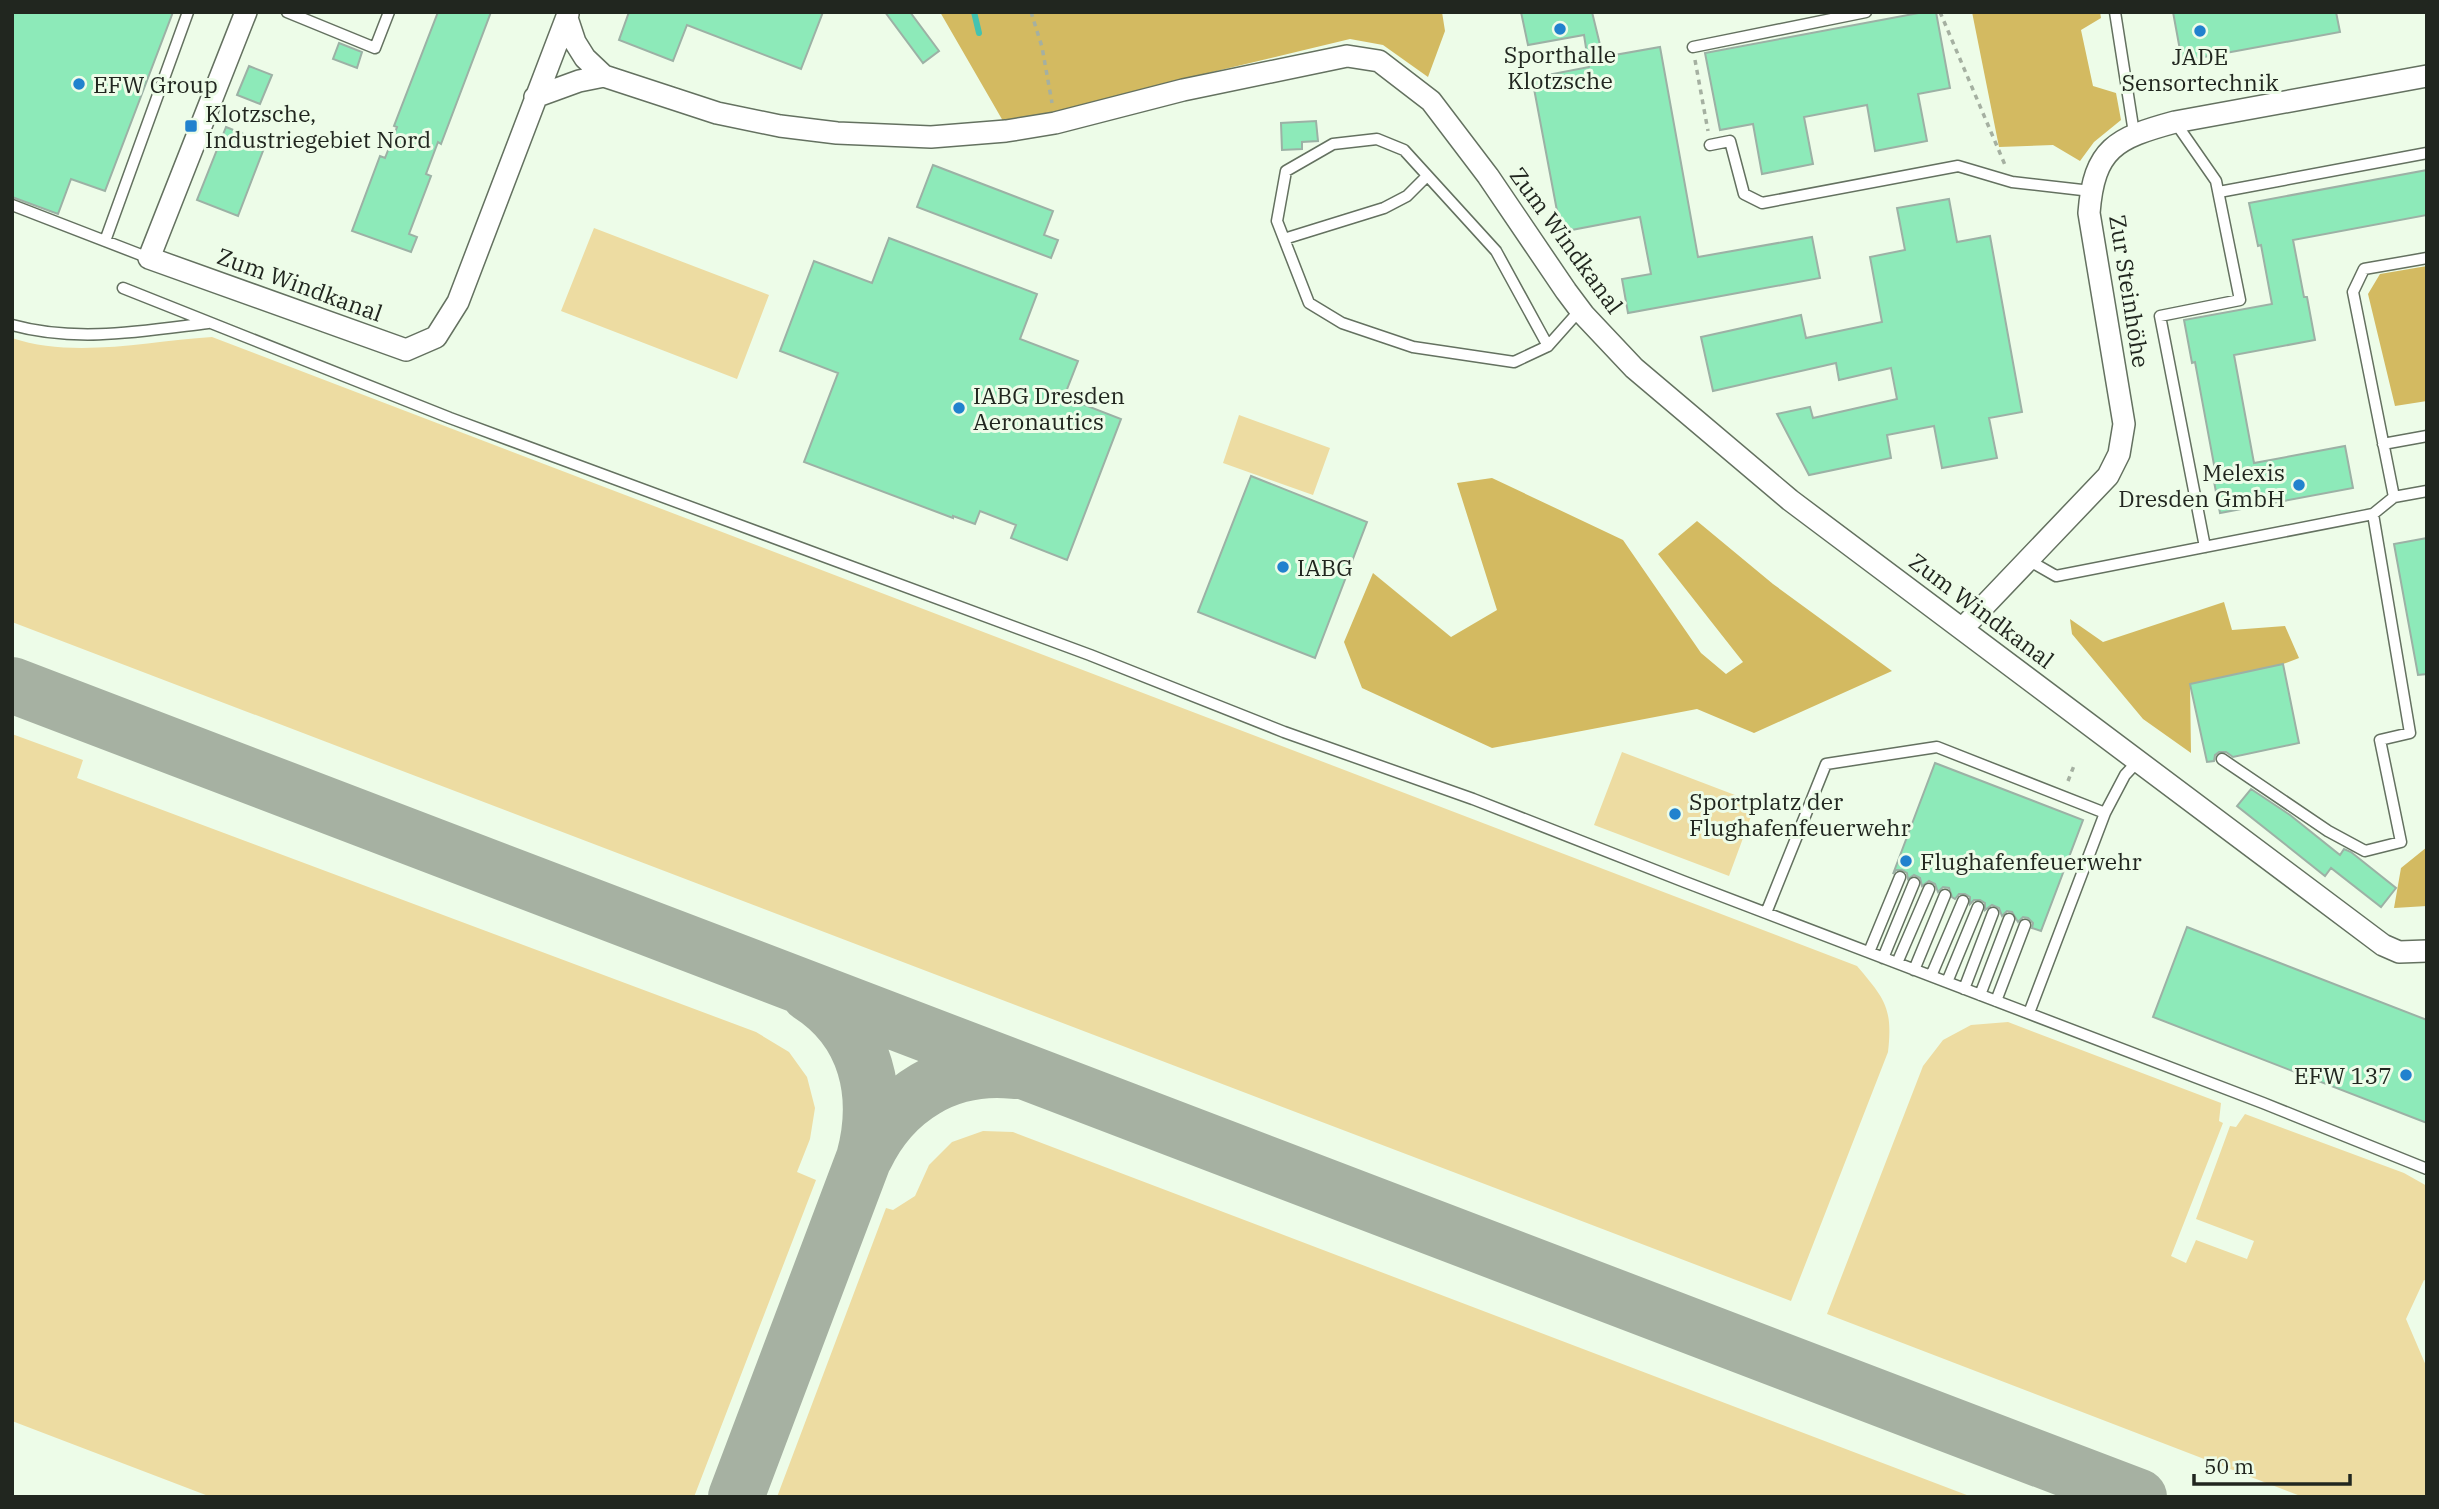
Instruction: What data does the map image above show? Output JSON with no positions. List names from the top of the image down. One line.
{"streets":{"street":["Zum Windkanal","Zur Steinhöhe"]},"crossings":[["Zum Windkanal","Zur Steinhöhe"]],"places":{"other":["Sporthalle Klotzsche","JADE Sensortechnik","EFW Group","IABG Dresden Aeronautics","Melexis Dresden GmbH","IABG","Sportplatz der Flughafenfeuerwehr","Flughafenfeuerwehr","EFW 137"],"transit":["Klotzsche, Industriegebiet Nord"]},"scale_bar":"50 m"}
